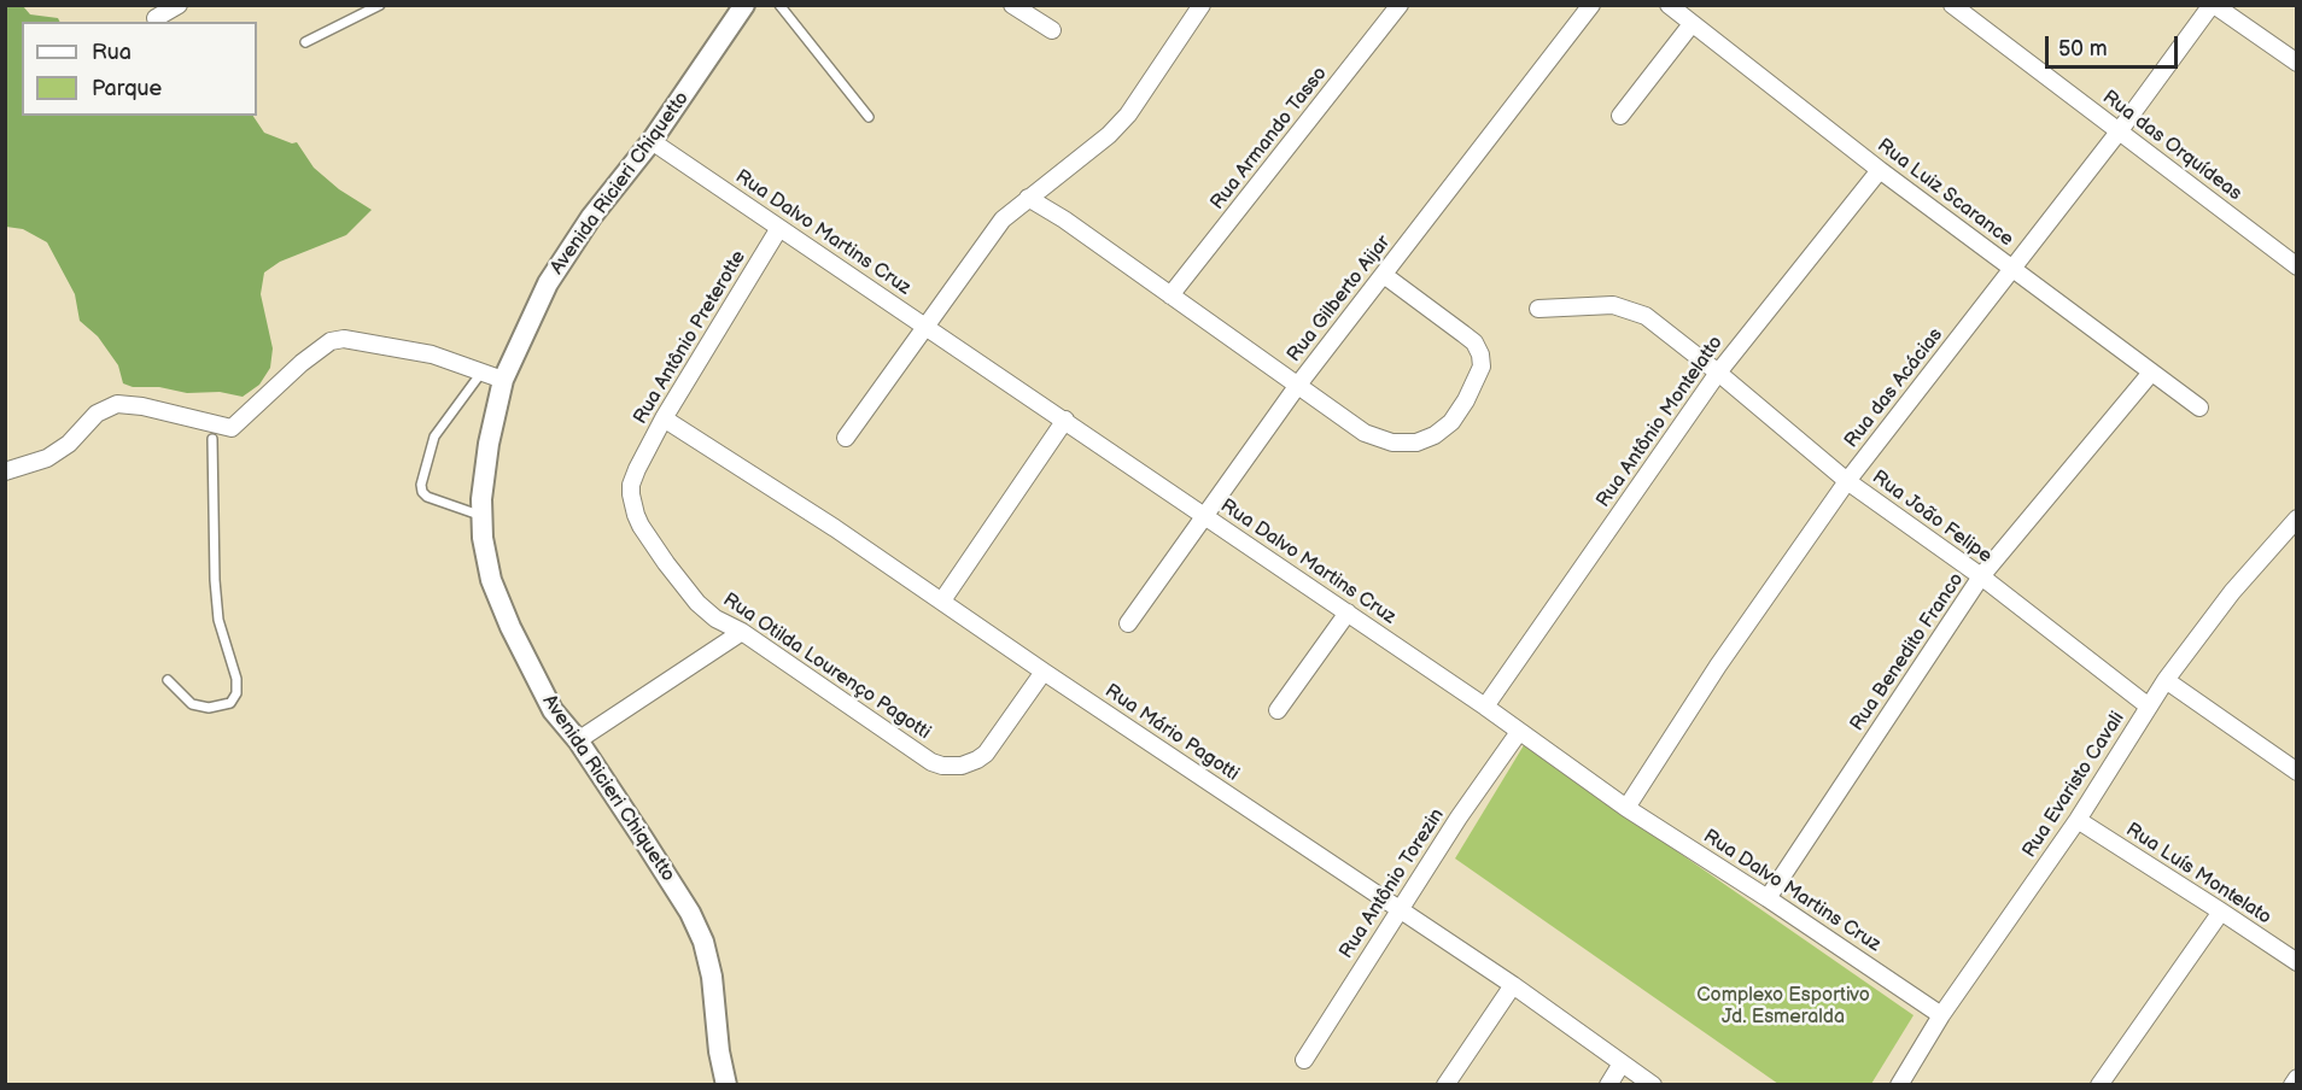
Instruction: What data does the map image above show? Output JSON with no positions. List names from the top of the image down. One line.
{"streets":{"street":["Rua Armando Tasso","Rua das Orquídeas","Avenida Ricieri Chiquetto","Rua Luiz Scarance","Rua Dalvo Martins Cruz","Rua Gilberto Aijar","Rua Antônio Preterotte","Rua das Acácias","Rua Antônio Montelatto","Rua João Felipe","Rua Benedito Franco","Rua Otilda Lourenço Pagotti","Rua Mário Pagotti","Rua Evaristo Cavali","Rua Luís Montelato","Rua Antônio Torezin"]},"crossings":[["Rua das Orquídeas","Rua das Acácias"],["Avenida Ricieri Chiquetto","Rua Dalvo Martins Cruz"],["Rua Luiz Scarance","Rua das Acácias"],["Rua Luiz Scarance","Rua Antônio Montelatto"],["Rua Luiz Scarance","Rua Benedito Franco"],["Rua Dalvo Martins Cruz","Rua Gilberto Aijar"],["Rua Dalvo Martins Cruz","Rua Antônio Preterotte"],["Rua Dalvo Martins Cruz","Rua das Acácias"],["Rua Dalvo Martins Cruz","Rua Antônio Montelatto"],["Rua Dalvo Martins Cruz","Rua Benedito Franco"],["Rua Dalvo Martins Cruz","Rua Evaristo Cavali"],["Rua Dalvo Martins Cruz","Rua Antônio Torezin"],["Rua Antônio Preterotte","Rua Otilda Lourenço Pagotti"],["Rua Antônio Preterotte","Rua Mário Pagotti"],["Rua das Acácias","Rua João Felipe"],["Rua Antônio Montelatto","Rua João Felipe"],["Rua João Felipe","Rua Benedito Franco"],["Rua João Felipe","Rua Evaristo Cavali"],["Rua Otilda Lourenço Pagotti","Rua Mário Pagotti"],["Rua Mário Pagotti","Rua Antônio Torezin"],["Rua Evaristo Cavali","Rua Luís Montelato"]],"parks":["Complexo Esportivo Jd. Esmeralda"],"legend":["Rua","Parque"],"scale_bar":"50 m"}
